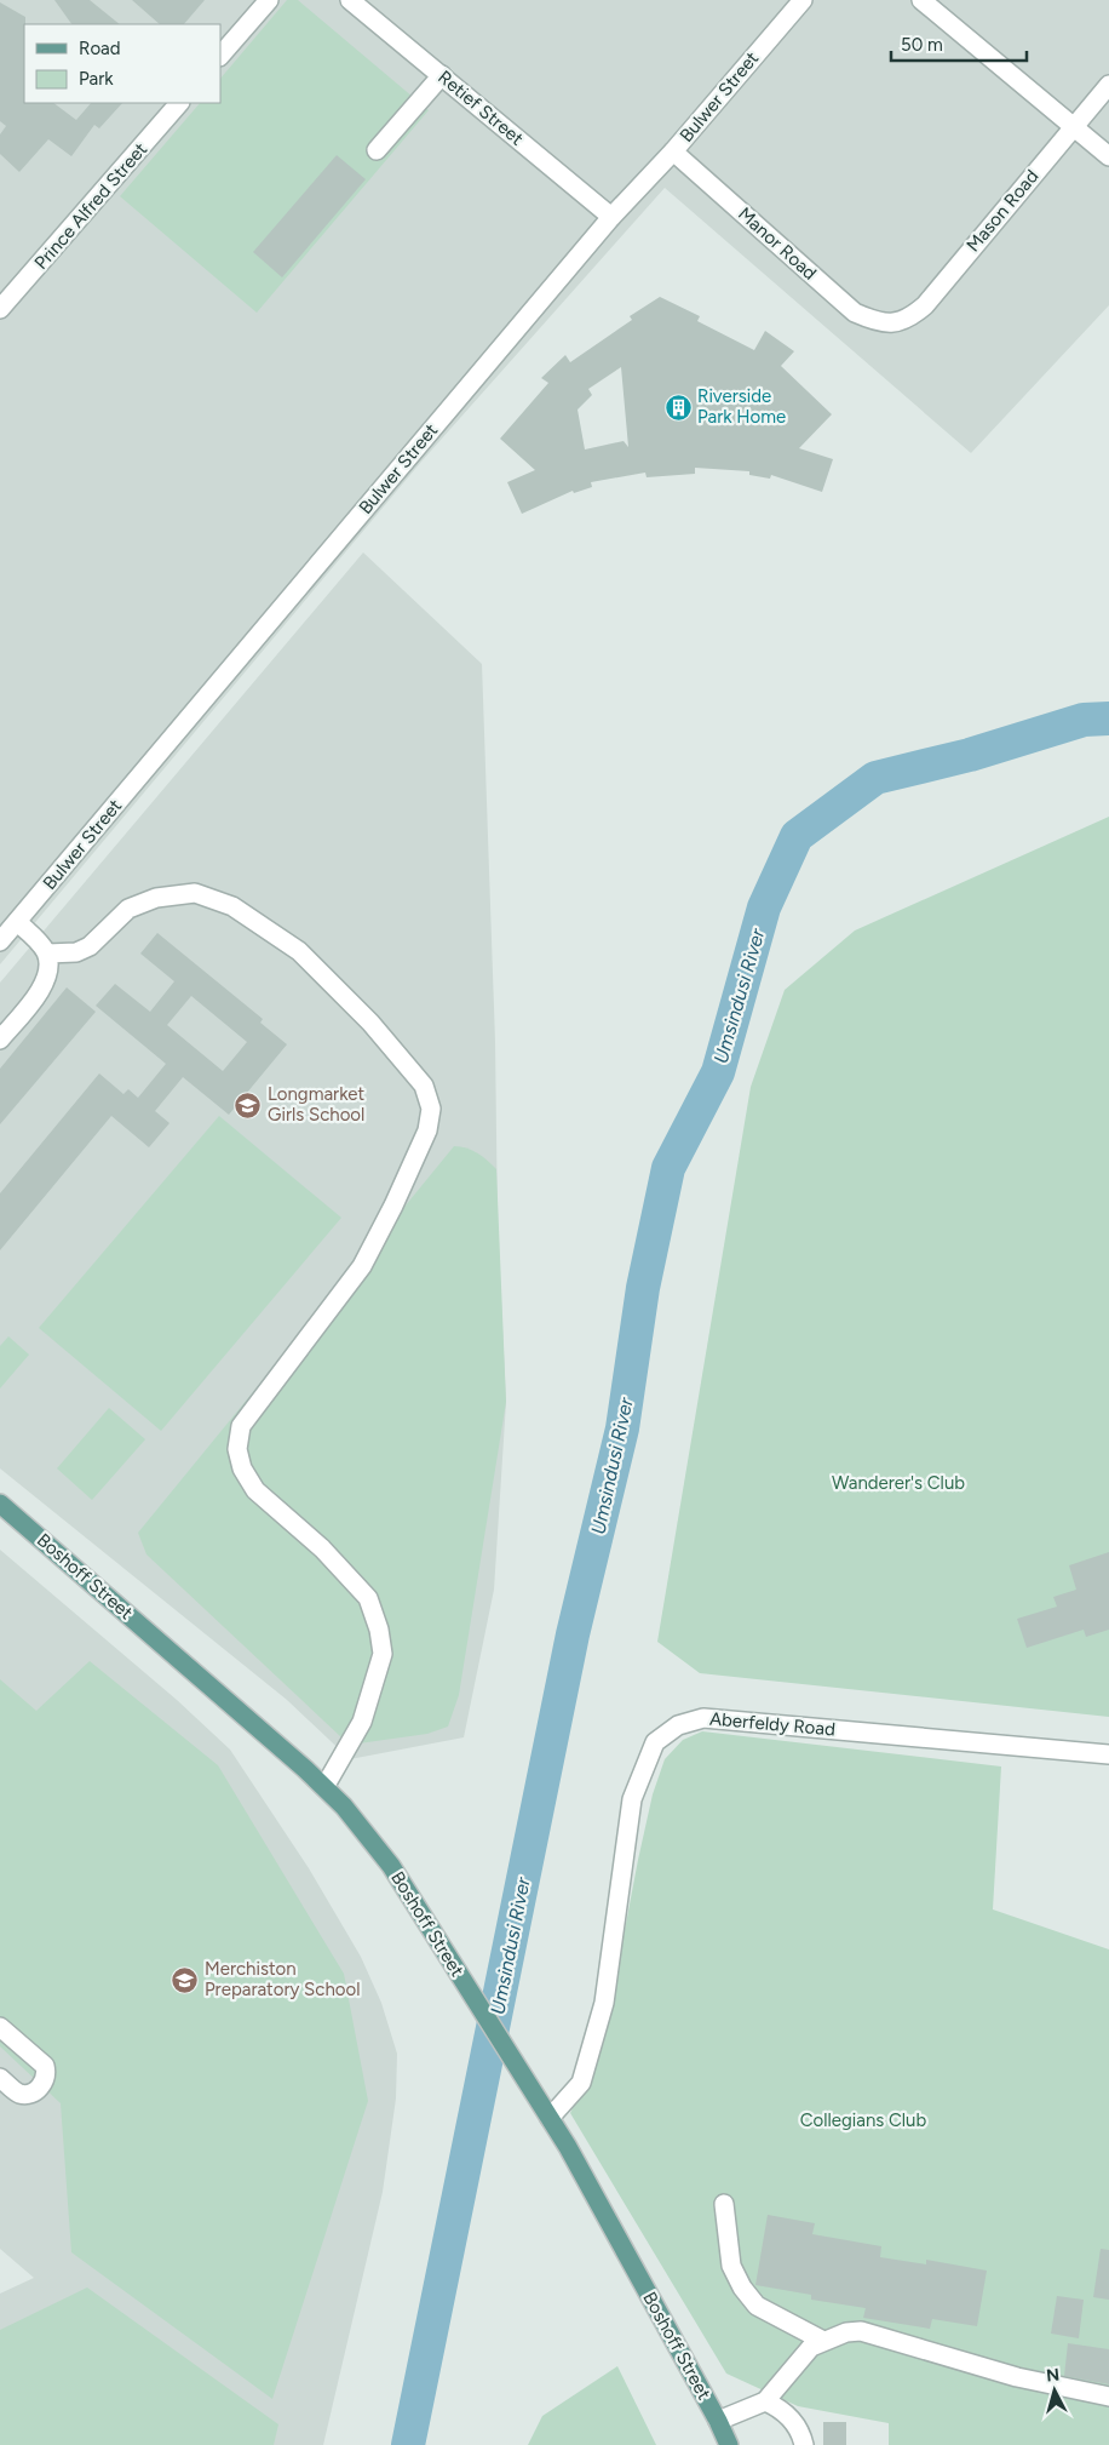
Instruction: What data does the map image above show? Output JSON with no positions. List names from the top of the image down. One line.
{"streets":{"main road":["Boshoff Street"],"street":["Bulwer Street","Retief Street","Prince Alfred Street","Mason Road","Manor Road","Aberfeldy Road"]},"crossings":[["Bulwer Street","Retief Street"],["Bulwer Street","Manor Road"],["Mason Road","Manor Road"],["Boshoff Street","Aberfeldy Road"]],"water":["Umsindusi River"],"parks":["Wanderer's Club","Collegians Club"],"places":{"building":["Riverside Park Home"],"school or university":["Longmarket Girls School","Merchiston Preparatory School"]},"legend":["Road","Park"],"scale_bar":"50 m","north":"top"}
